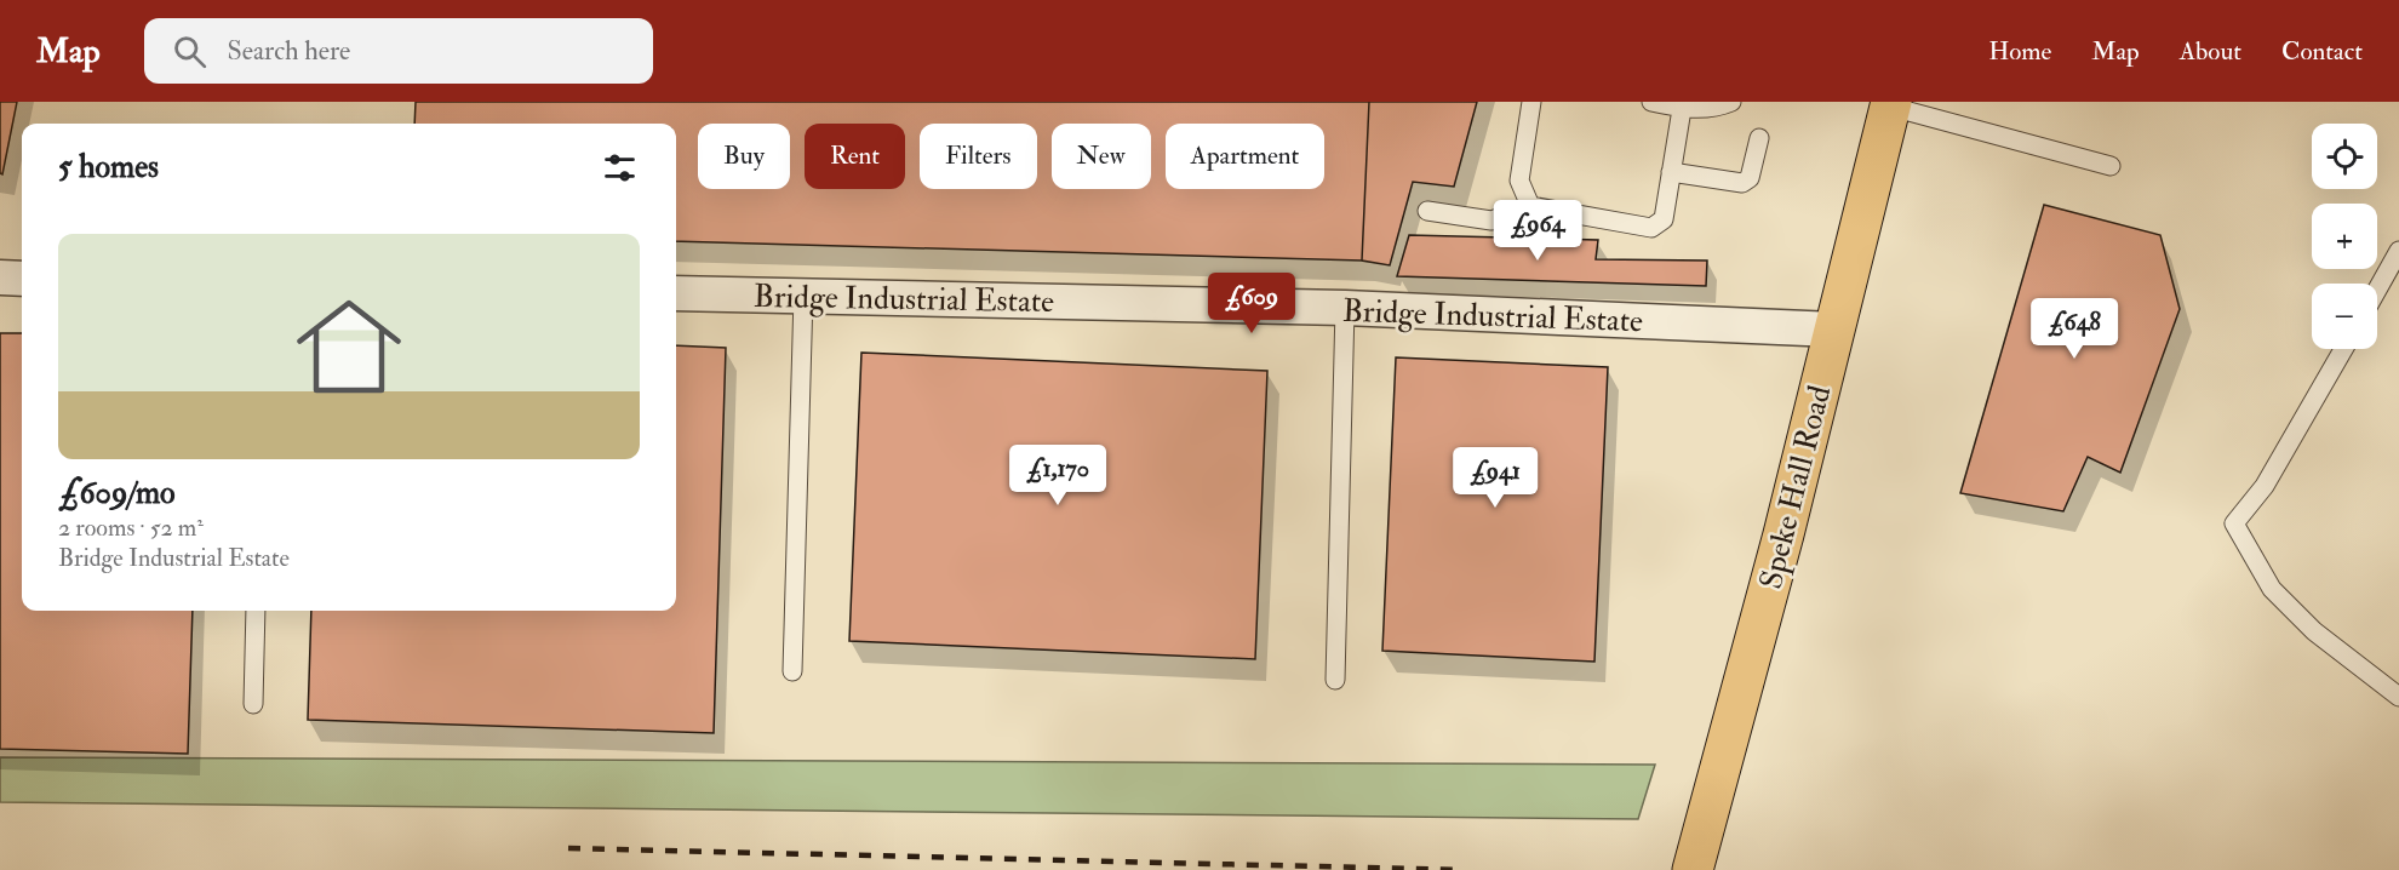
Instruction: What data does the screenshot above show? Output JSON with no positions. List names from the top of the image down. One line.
{"streets":{"highway":["Speke Hall Road"],"street":["Bridge Industrial Estate"]},"crossings":[["Bridge Industrial Estate","Speke Hall Road"]],"page":{"header":"Map","search":"Search here","nav":["Home","Map","About","Contact"],"map_buttons":["+","−"],"chip":["Buy","Rent","Filters","New","Apartment"],"heading":"5 homes","price":["£964","£609","£648","£1,170","£941"],"list":[{"name":"£609/mo","note":"2 rooms · 52 m² · Bridge Industrial Estate"}]}}
